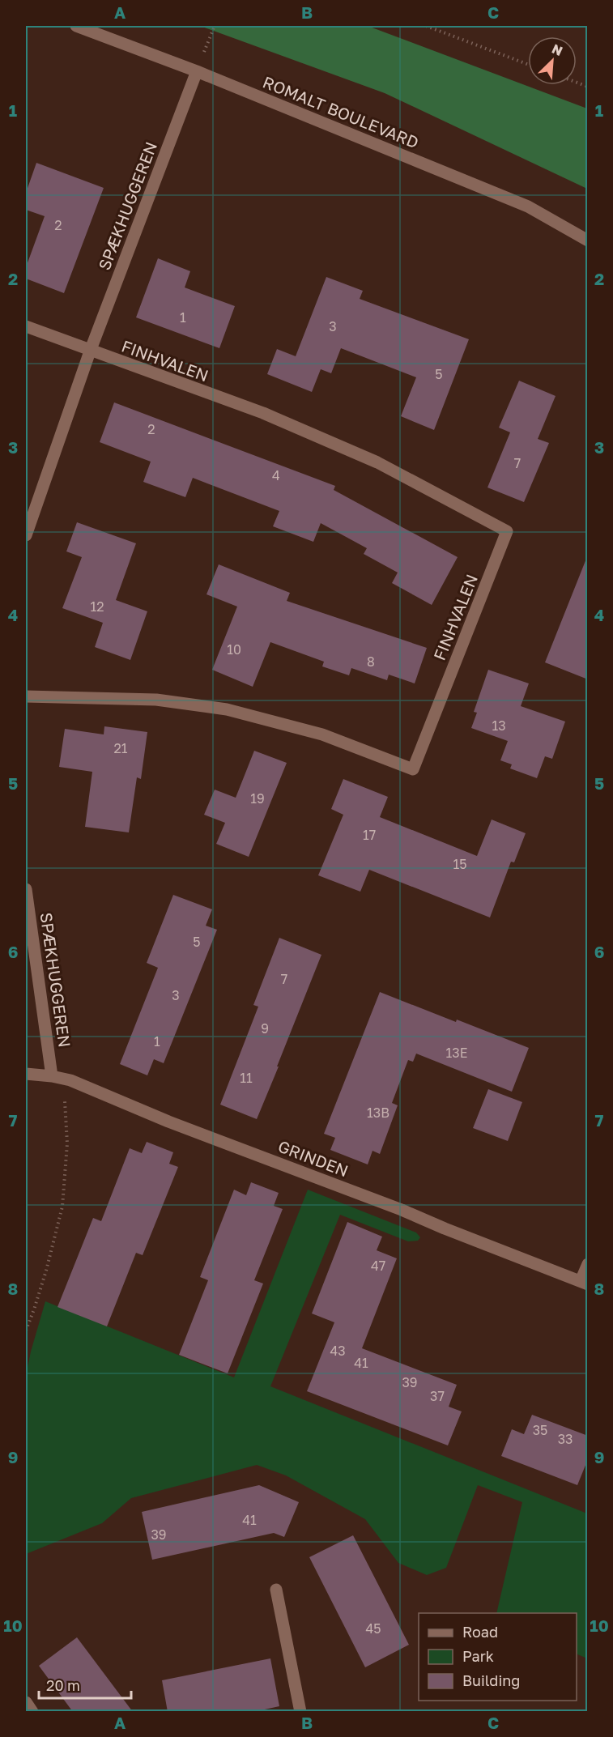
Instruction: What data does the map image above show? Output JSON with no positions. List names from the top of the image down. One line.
{"streets":{"street":["ROMALT BOULEVARD","SPÆKHUGGEREN","FINHVALEN","GRINDEN"]},"crossings":[["ROMALT BOULEVARD","SPÆKHUGGEREN"],["SPÆKHUGGEREN","FINHVALEN"],["SPÆKHUGGEREN","GRINDEN"]],"house_numbers":["2","1","3","5","2","7","4","12","10","8","13","21","19","17","15","5","7","3","9","1","13E","11","13B","47","43","41","39","37","35","33","41","39","45"],"legend":["Road","Park","Building"],"scale_bar":"20 m","north":"top right","grid":{"columns":["A","B","C"],"rows":["1","2","3","4","5","6","7","8","9","10"]}}
